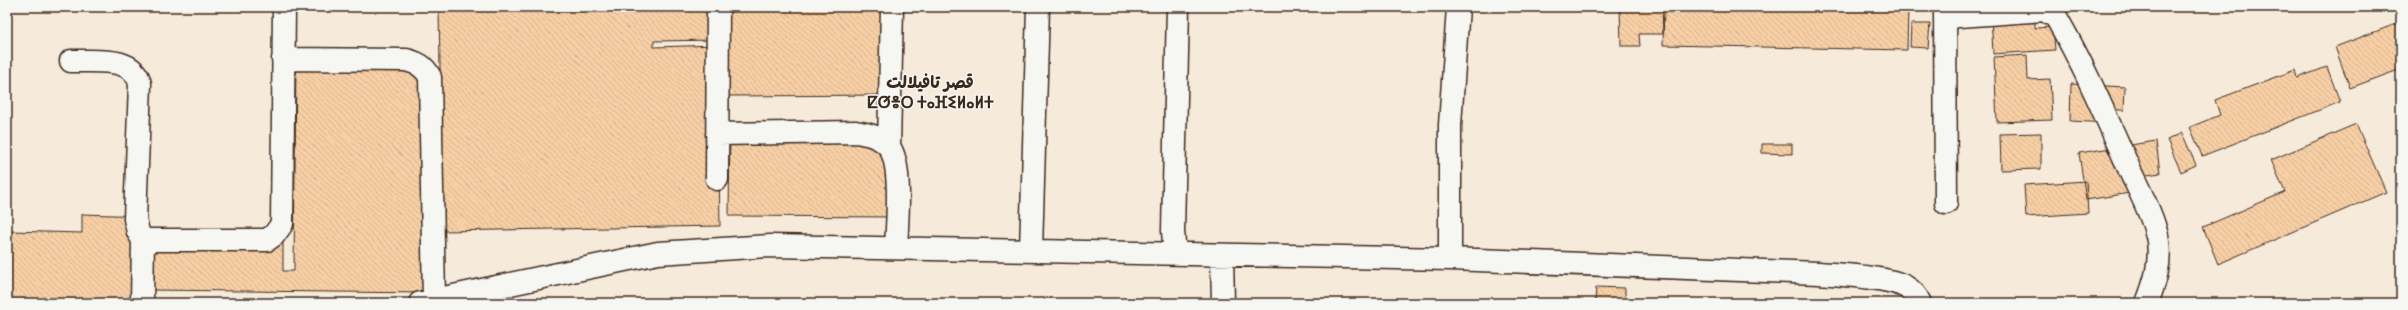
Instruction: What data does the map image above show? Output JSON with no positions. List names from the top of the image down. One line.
{"districts":["قصر تافيلالت ⵇⵚⴻⵔ ⵜⴰⴼⵉⵍⴰⵍⵜ"]}
